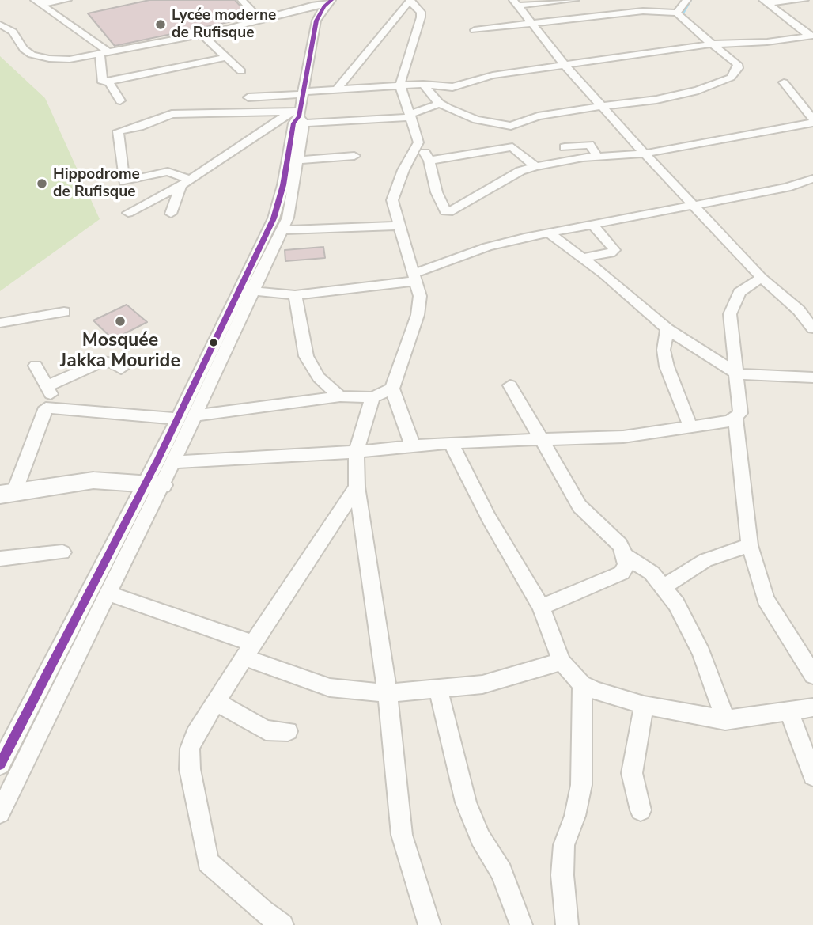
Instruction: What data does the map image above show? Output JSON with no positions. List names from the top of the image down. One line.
{"places":["Lycée moderne de Rufisque","Hippodrome de Rufisque","Mosquée Jakka Mouride"]}
